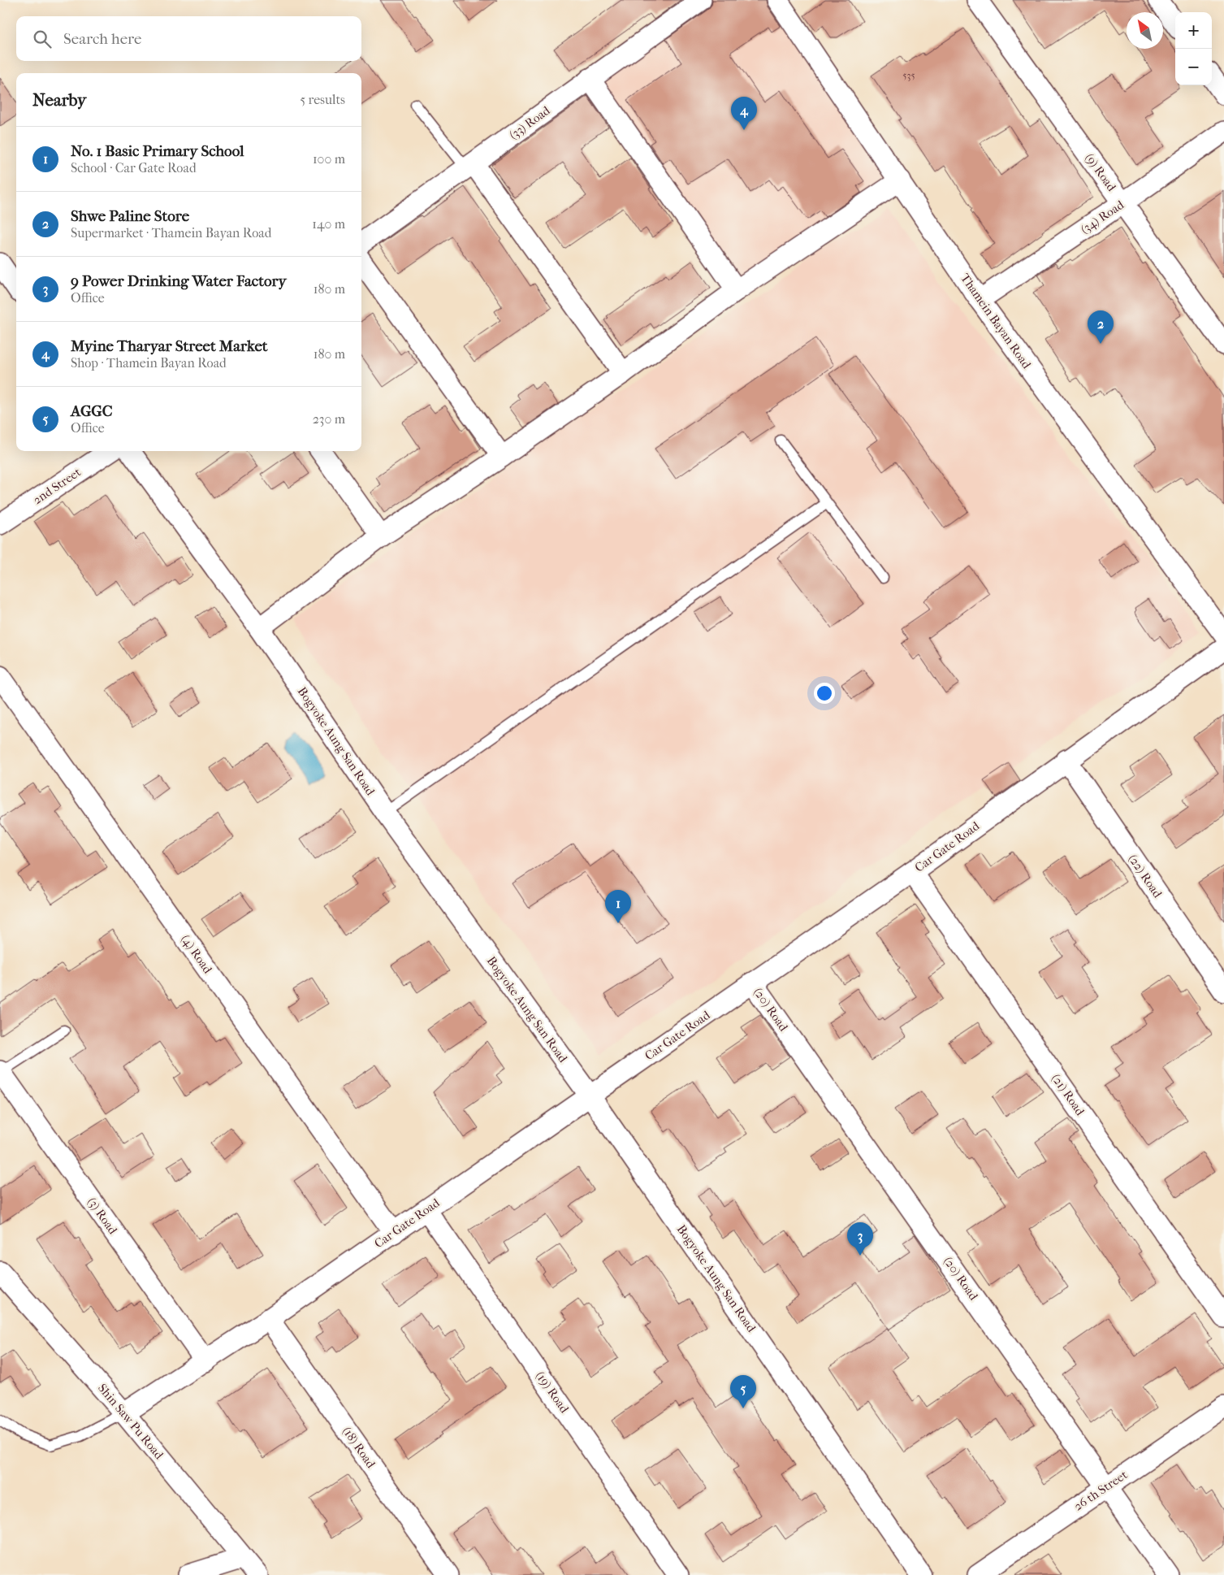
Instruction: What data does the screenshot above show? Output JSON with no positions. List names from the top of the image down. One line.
{"streets":{"street":["(33) Road","(9) Road","(34) Road","Thamein Bayan Road","2nd Street","Bogyoke Aung San Road","Car Gate Road","(22) Road","(4) Road","(20) Road","(21) Road","(3) Road","(19) Road","Shin Saw Pu Road","(18) Road","26 th Street"]},"crossings":[["(9) Road","(34) Road"],["(34) Road","Thamein Bayan Road"],["Bogyoke Aung San Road","Car Gate Road"],["Car Gate Road","(22) Road"],["Car Gate Road","(4) Road"],["Car Gate Road","(20) Road"],["Car Gate Road","(21) Road"],["Car Gate Road","(3) Road"],["Car Gate Road","(19) Road"],["Car Gate Road","Shin Saw Pu Road"],["Car Gate Road","(18) Road"],["(20) Road","26 th Street"]],"house_numbers":["535"],"north":"top left","page":{"map_buttons":["+","−"],"search":"Search here","heading":["Nearby","5 results"],"pins":["4","2","1","3","5"],"list":[{"mark":"1","name":"No. 1 Basic Primary School","note":"School · Car Gate Road","value":"100 m"},{"mark":"2","name":"Shwe Paline Store","note":"Supermarket · Thamein Bayan Road","value":"140 m"},{"mark":"3","name":"9 Power Drinking Water Factory","note":"Office","value":"180 m"},{"mark":"4","name":"Myine Tharyar Street Market","note":"Shop · Thamein Bayan Road","value":"180 m"},{"mark":"5","name":"AGGC","note":"Office","value":"230 m"}]}}
